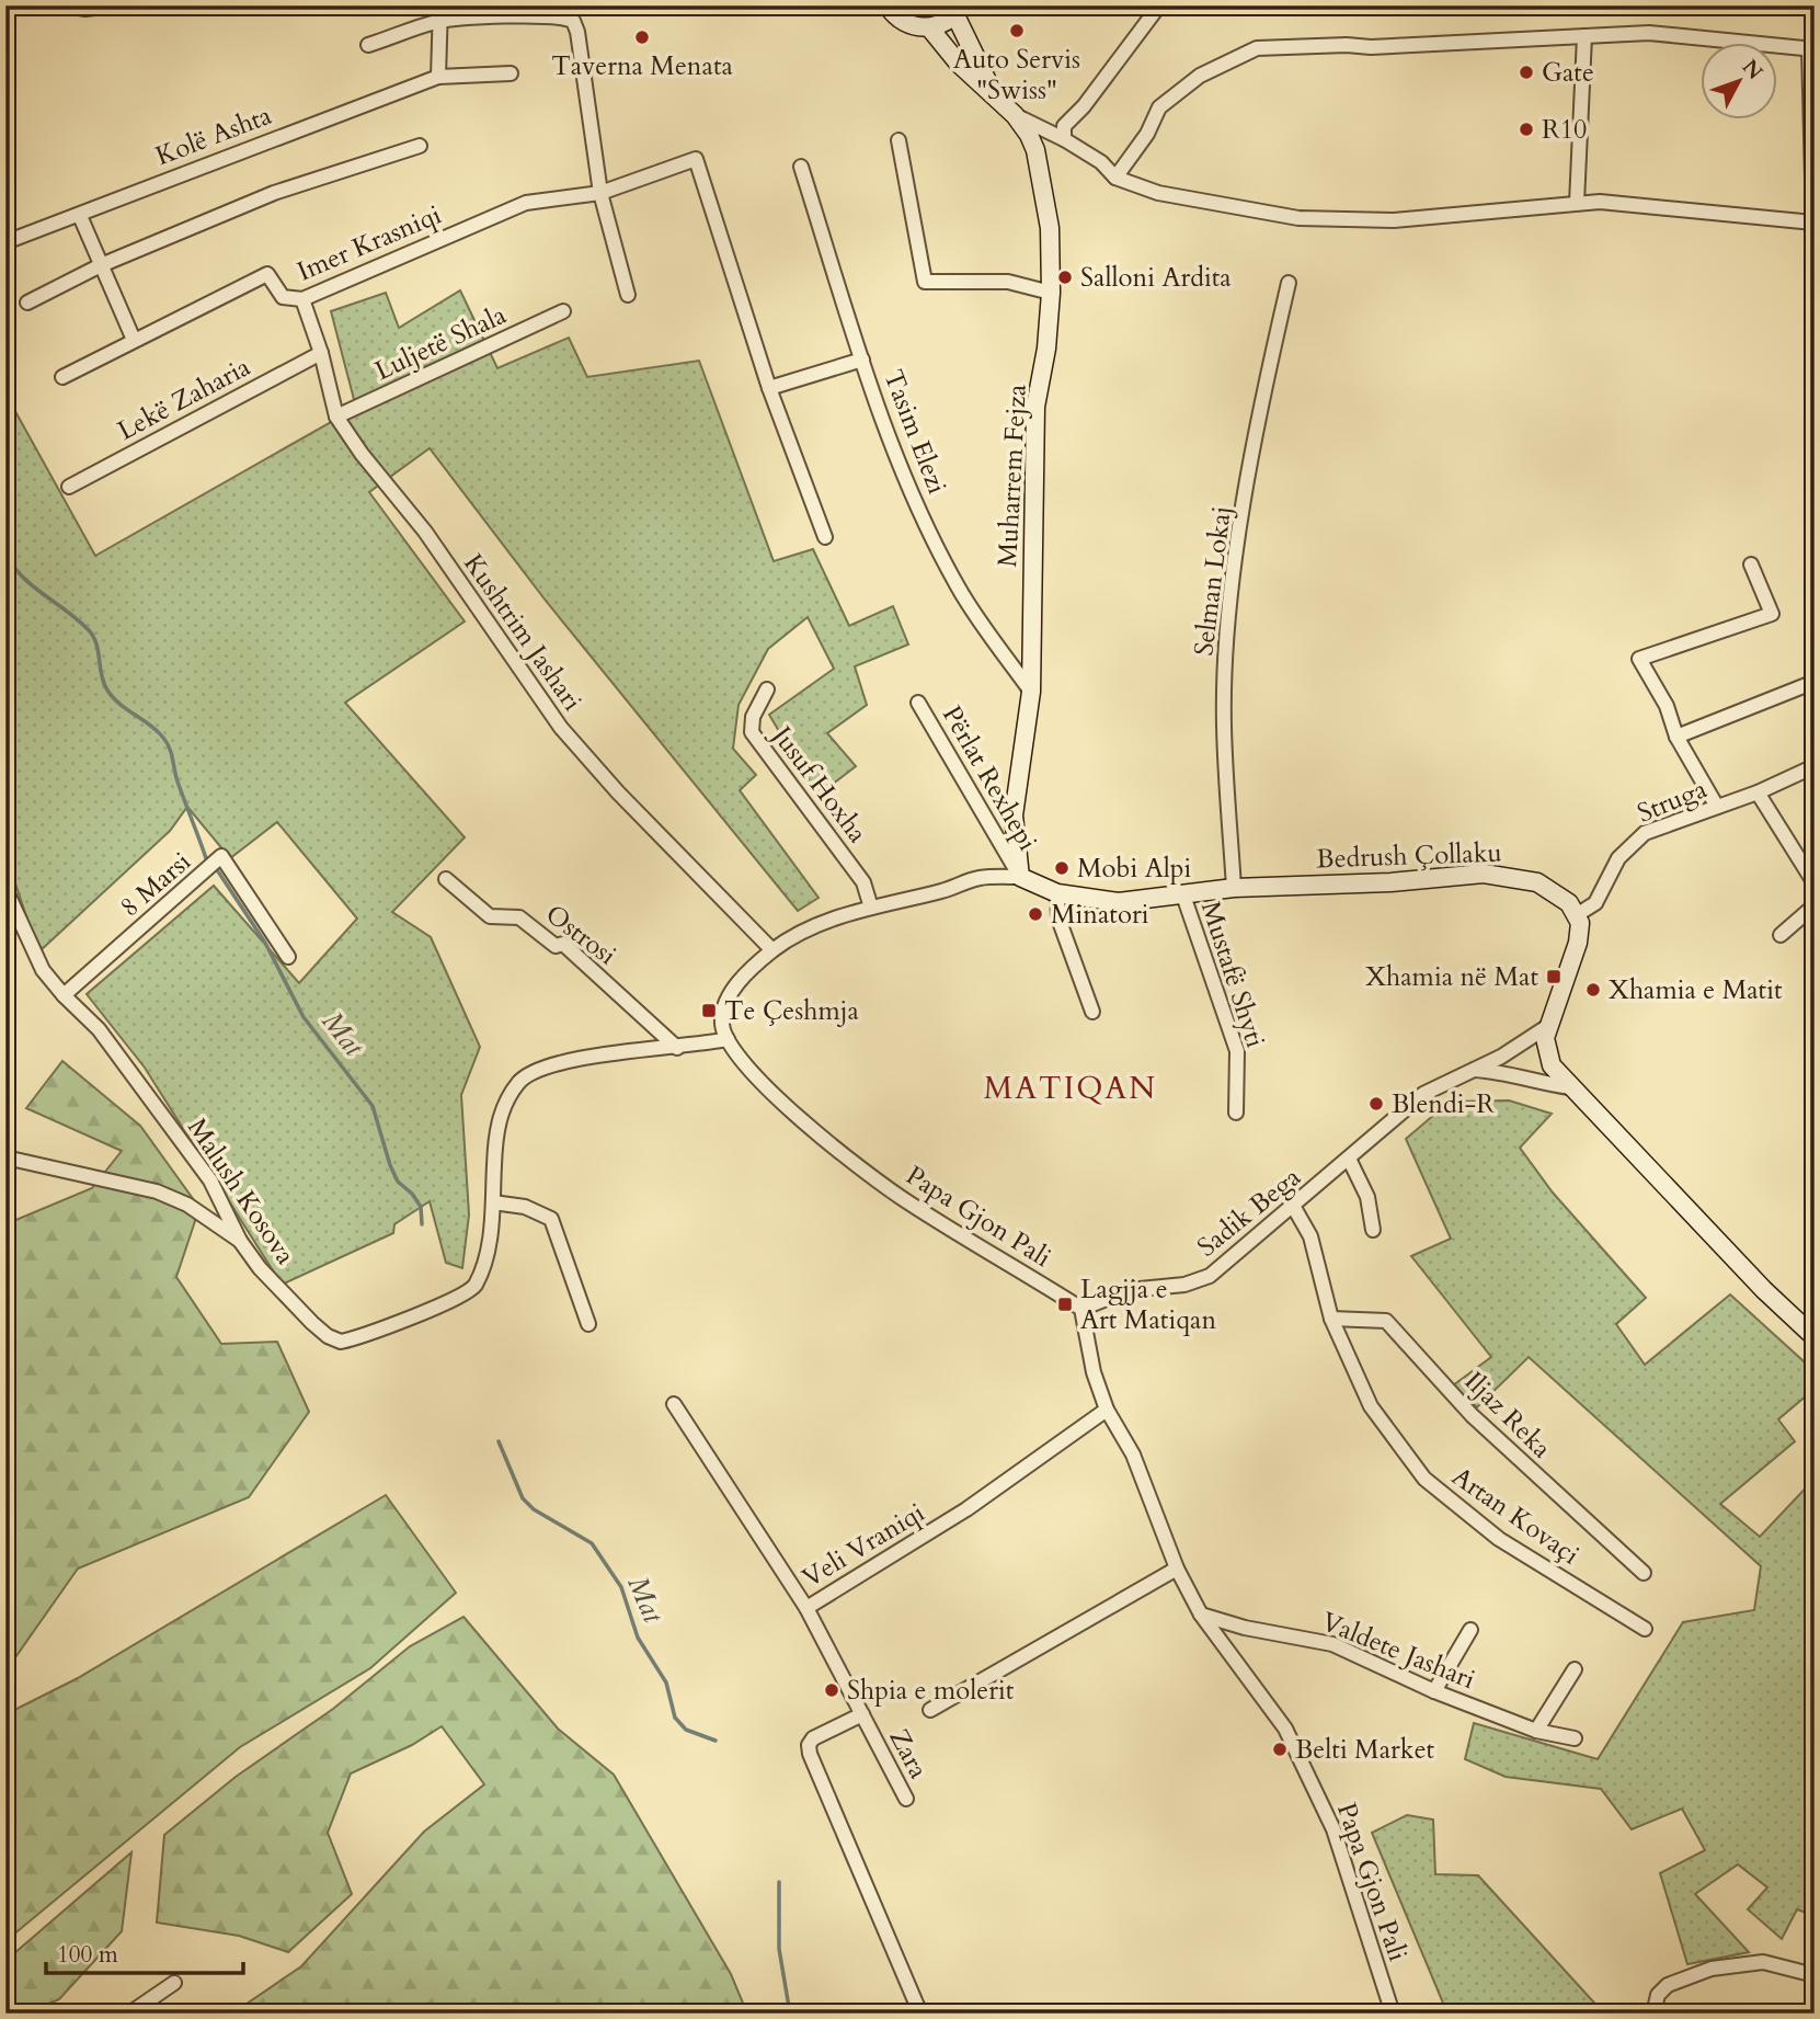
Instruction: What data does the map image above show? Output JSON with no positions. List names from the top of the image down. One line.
{"streets":{"street":["Kolë Ashta","Imer Krasniqi","Luljetë Shala","Lekë Zaharia","Tasim Elezi","Muharrem Fejza","Selman Lokaj","Kushtrim Jashari","Përlat Rexhepi","Jusuf Hoxha","Struga","Bedrush Çollaku","8 Marsi","Ostrosi","Mustafë Shyti","Malush Kosova","Sadik Bega","Papa Gjon Pali","Iljaz Reka","Artan Kovaçi","Veli Vraniqi","Valdete Jashari","Zara"]},"crossings":[["Imer Krasniqi","Kushtrim Jashari"],["Luljetë Shala","Kushtrim Jashari"],["Lekë Zaharia","Kushtrim Jashari"],["Tasim Elezi","Muharrem Fejza"],["Muharrem Fejza","Përlat Rexhepi"],["Muharrem Fejza","Bedrush Çollaku"],["Selman Lokaj","Bedrush Çollaku"],["Përlat Rexhepi","Bedrush Çollaku"],["Struga","Bedrush Çollaku"],["Bedrush Çollaku","Mustafë Shyti"],["8 Marsi","Malush Kosova"],["Ostrosi","Malush Kosova"],["Malush Kosova","Papa Gjon Pali"],["Sadik Bega","Papa Gjon Pali"],["Sadik Bega","Artan Kovaçi"],["Papa Gjon Pali","Veli Vraniqi"],["Papa Gjon Pali","Valdete Jashari"],["Iljaz Reka","Artan Kovaçi"],["Veli Vraniqi","Zara"]],"districts":["MATIQAN"],"water":["Mat"],"places":{"other":["Auto Servis \"Swiss\"","Taverna Menata","Gate","R10","Salloni Ardita","Mobi Alpi","Minatori","Xhamia e Matit","Blendi-R","Shpia e molerit","Belti Market"],"transit":["Xhamia në Mat","Te Çeshmja","Lagjja e Art Matiqan"]},"scale_bar":"100 m","north":"top right"}
